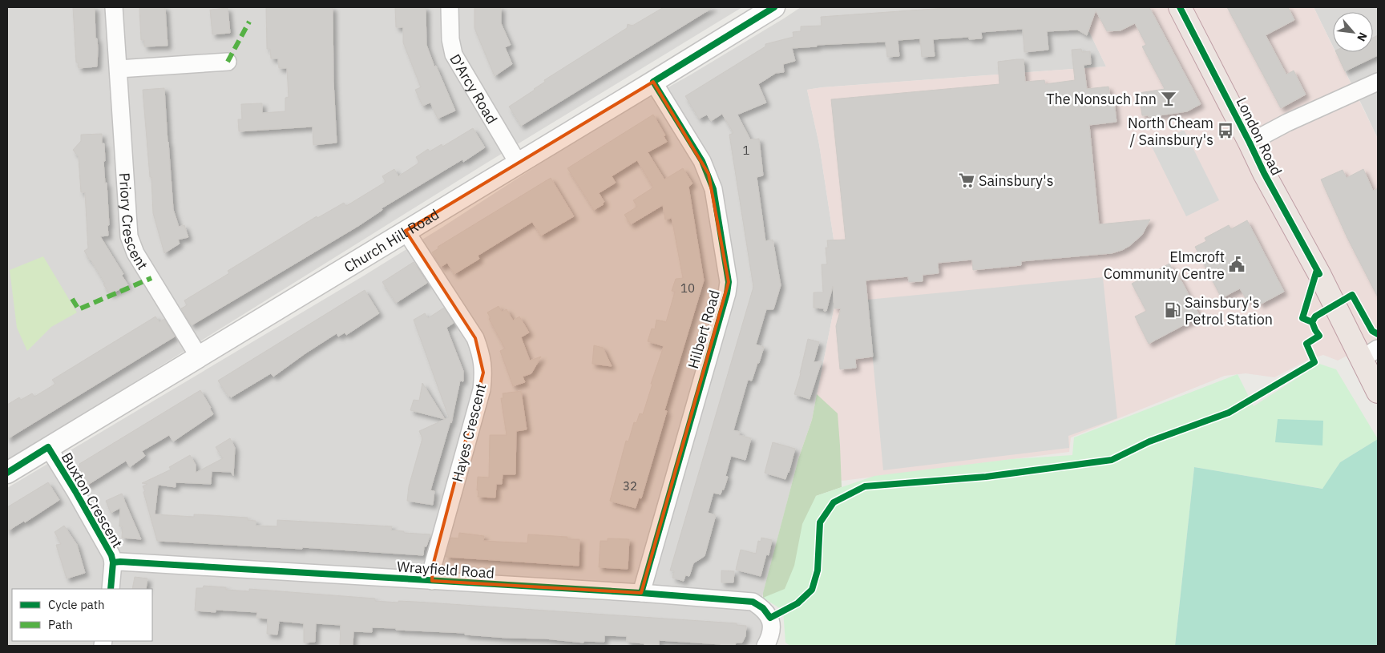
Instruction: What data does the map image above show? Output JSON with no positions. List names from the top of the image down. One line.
{"streets":{"highway":["London Road"],"street":["D'Arcy Road","Priory Crescent","Church Hill Road","Hilbert Road","Hayes Crescent","Buxton Crescent","Wrayfield Road"]},"crossings":[["D'Arcy Road","Church Hill Road"],["Priory Crescent","Church Hill Road"],["Church Hill Road","Hilbert Road"],["Church Hill Road","Hayes Crescent"],["Church Hill Road","Buxton Crescent"],["Hilbert Road","Wrayfield Road"],["Hayes Crescent","Wrayfield Road"],["Buxton Crescent","Wrayfield Road"]],"places":{"bar":["The Nonsuch Inn"],"bus stop":["North Cheam / Sainsbury's"],"supermarket":["Sainsbury's"],"public building":["Elmcroft Community Centre"],"fuel station":["Sainsbury's Petrol Station"]},"house_numbers":["1","10","32"],"legend":["Cycle path","Path"],"north":"bottom right"}
